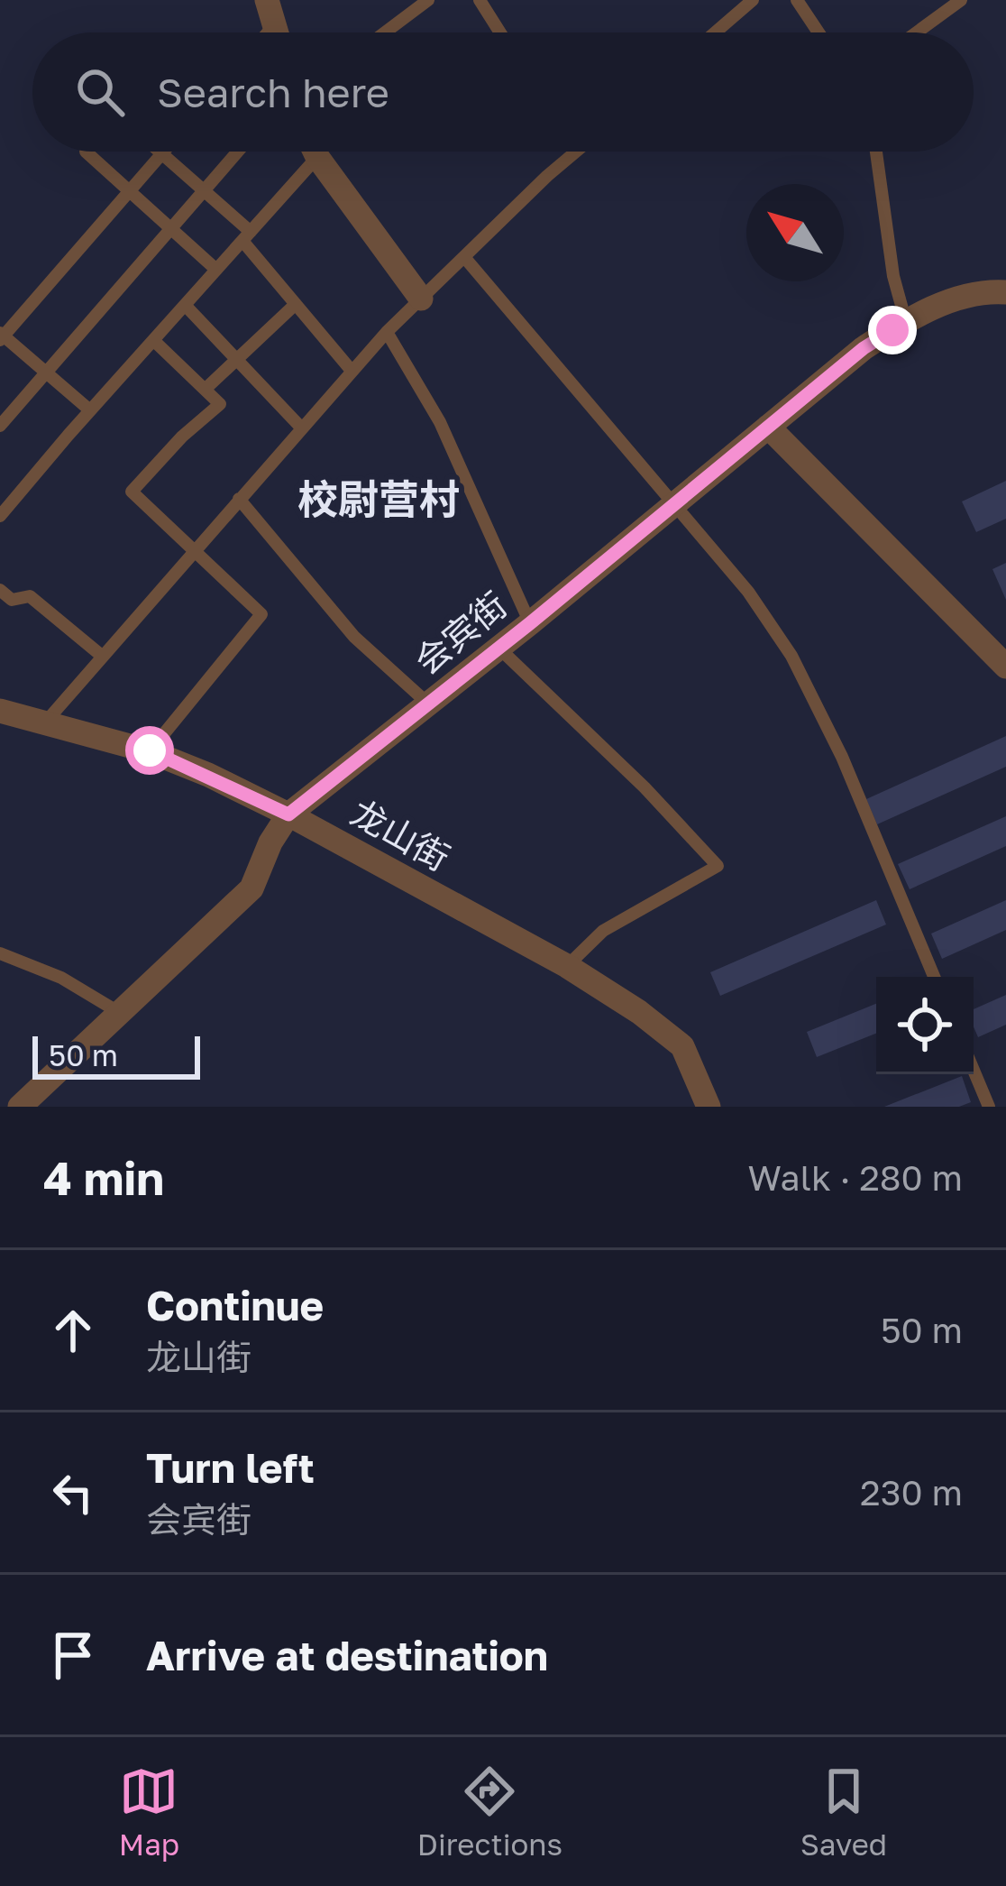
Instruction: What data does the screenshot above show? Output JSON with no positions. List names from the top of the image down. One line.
{"streets":{"street":["会宾街","龙山街"]},"crossings":[["会宾街","龙山街"]],"districts":["校尉营村"],"scale_bar":"50 m","north":"top left","page":{"search":"Search here","scale":"50 m","heading":["4 min","Walk · 280 m"],"list":[["Continue","龙山街","50 m"],["Turn left","会宾街","230 m"],"Arrive at destination"],"nav":["Map","Directions","Saved"]}}
